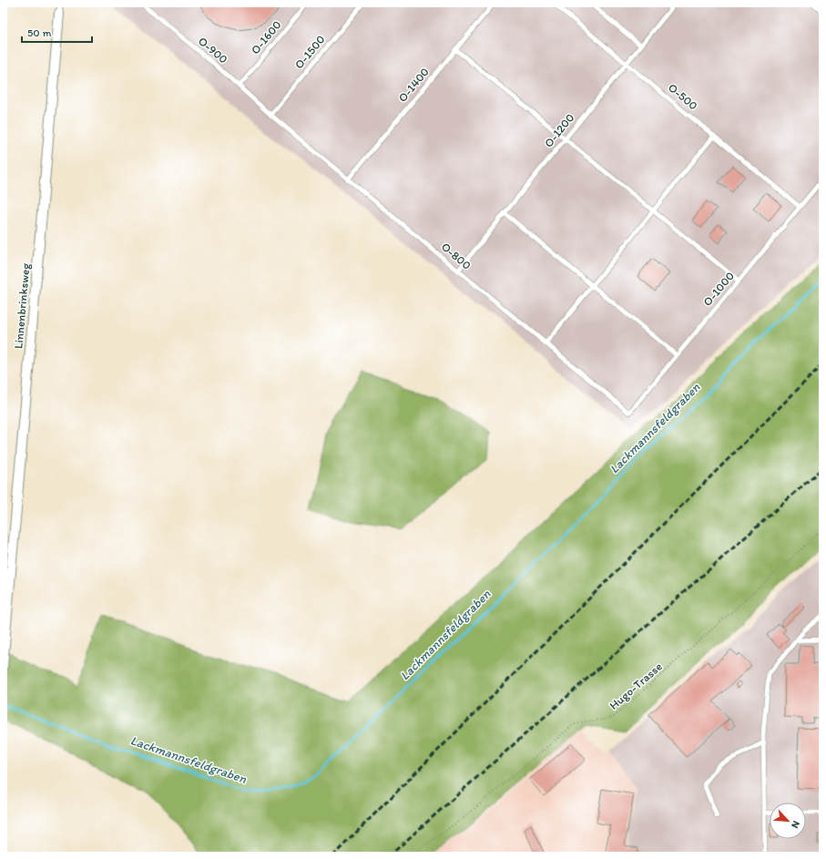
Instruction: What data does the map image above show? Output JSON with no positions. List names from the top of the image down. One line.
{"streets":{"street":["Linnenbrinksweg"],"lane":["O-1600","O-900","O-1500","O-1400","O-500","O-1200","O-800","O-1000"],"path":["Hugo-Trasse"]},"crossings":[["O-1600","O-900"],["O-900","O-1500"],["O-900","O-800"],["O-1500","O-800"],["O-1400","O-800"],["O-500","O-1200"],["O-500","O-1000"],["O-1200","O-800"],["O-800","O-1000"]],"water":["Lackmannsfeldgraben"],"scale_bar":"50 m","north":"bottom right"}
